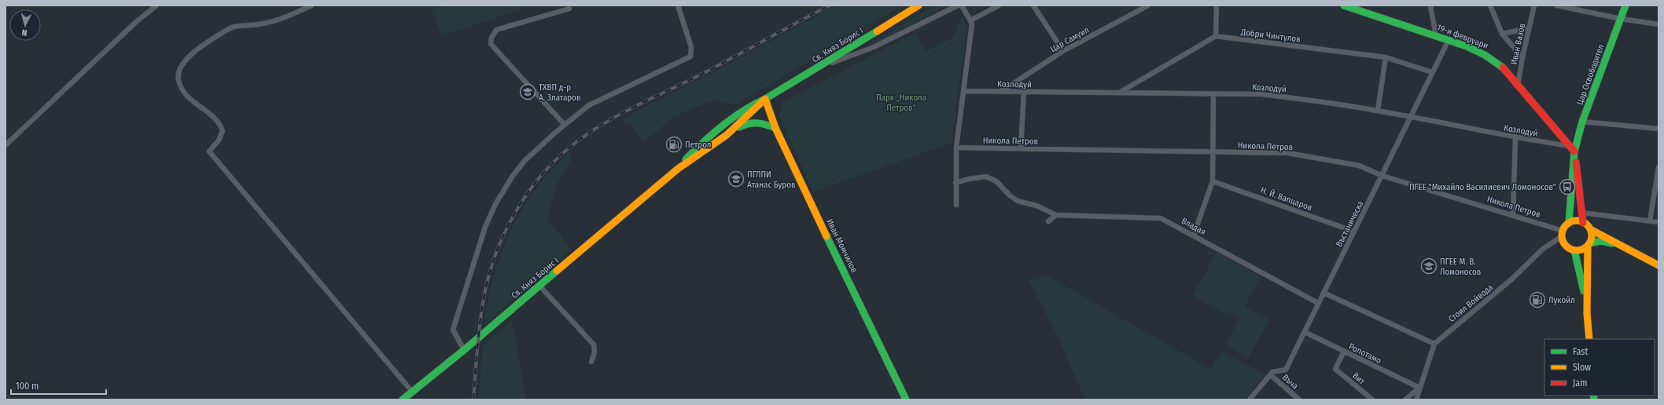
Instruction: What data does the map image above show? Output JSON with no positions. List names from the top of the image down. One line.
{"streets":{"street":["Добри Чинтулов","19-и февруари","Цар Самуил","Иван Вазов","Св. Княз Борис I","Цар Освободител","Козлодуй","Никола Петров","Н. Й. Вапцаров","Въстаническа","Владая","Иван Момчилов","Стоил Войвода","Ропотамо","Вит","Въча"]},"crossings":[["Добри Чинтулов","Въстаническа"],["19-и февруари","Иван Вазов"],["19-и февруари","Цар Освободител"],["19-и февруари","Козлодуй"],["19-и февруари","Въстаническа"],["Цар Самуил","Козлодуй"],["Св. Княз Борис I","Иван Момчилов"],["Цар Освободител","Козлодуй"],["Цар Освободител","Никола Петров"],["Цар Освободител","Стоил Войвода"],["Козлодуй","Въстаническа"],["Никола Петров","Въстаническа"],["Никола Петров","Стоил Войвода"],["Н. Й. Вапцаров","Въстаническа"],["Въстаническа","Владая"],["Въстаническа","Ропотамо"],["Въстаническа","Въча"],["Ропотамо","Вит"]],"parks":["Парк „Никола Петров“"],"places":{"school or university":["ТХВП д-р А. Златаров","ПГЛПИ Атанас Буров","ПГЕЕ М. В. Ломоносов"],"fuel station":["Петрол","Лукойл"],"bus stop":["ПГЕЕ \"Михайло Василиевич Ломоносов\""]},"legend":["Fast","Slow","Jam"],"scale_bar":"100 m","north":"bottom"}
